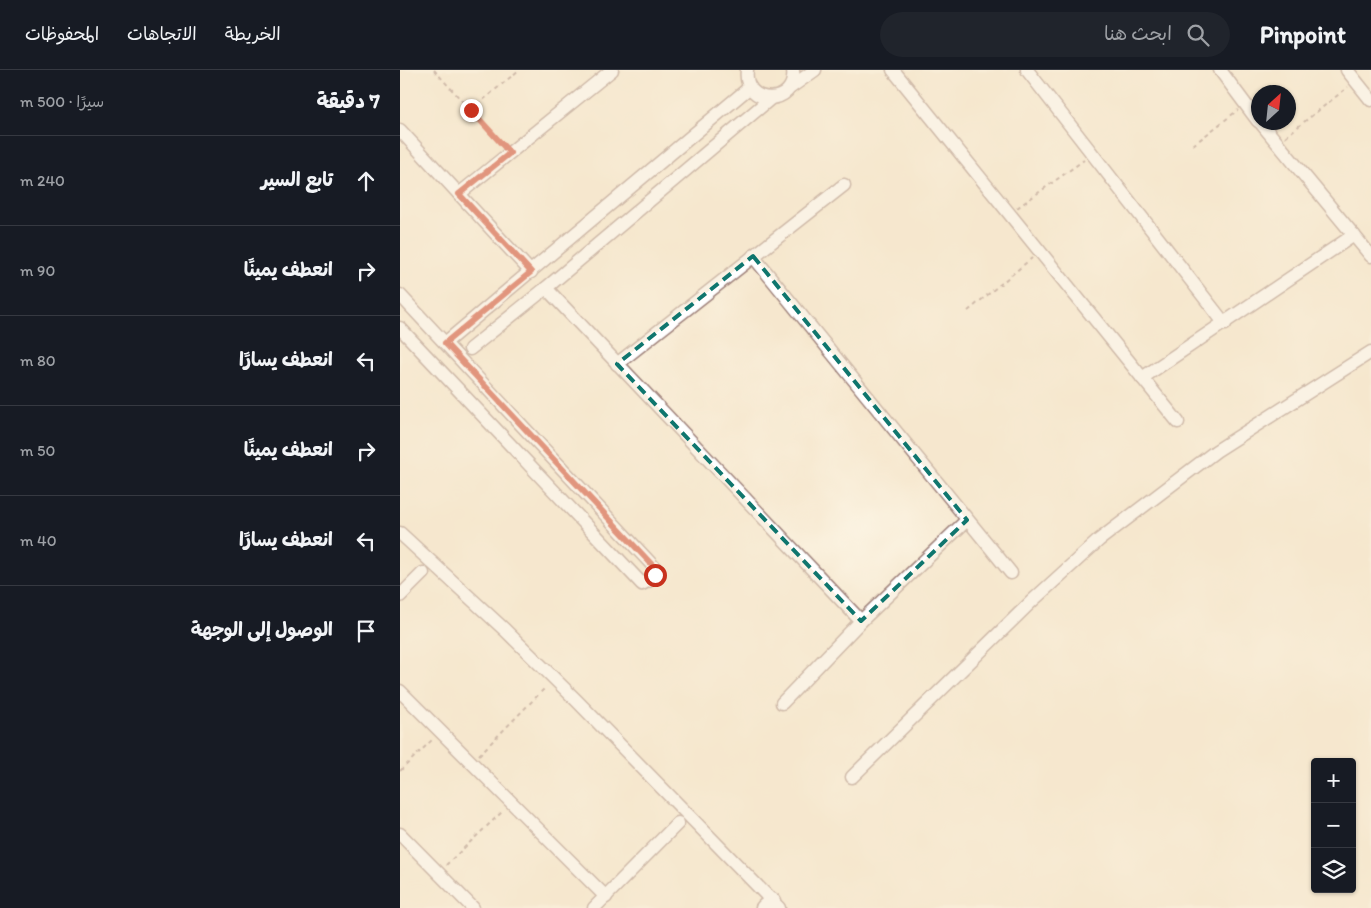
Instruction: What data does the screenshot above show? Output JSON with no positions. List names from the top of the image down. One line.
{"north":"top right","page":{"header":"Pinpoint","search":"ابحث هنا","nav":["الخريطة","الاتجاهات","المحفوظات"],"heading":["7 دقيقة","سيرًا · 500 m"],"list":[["تابع السير","240 m"],["انعطف يمينًا","90 m"],["انعطف يسارًا","80 m"],["انعطف يمينًا","50 m"],["انعطف يسارًا","40 m"],"الوصول إلى الوجهة"],"map_buttons":["+","−"]}}
